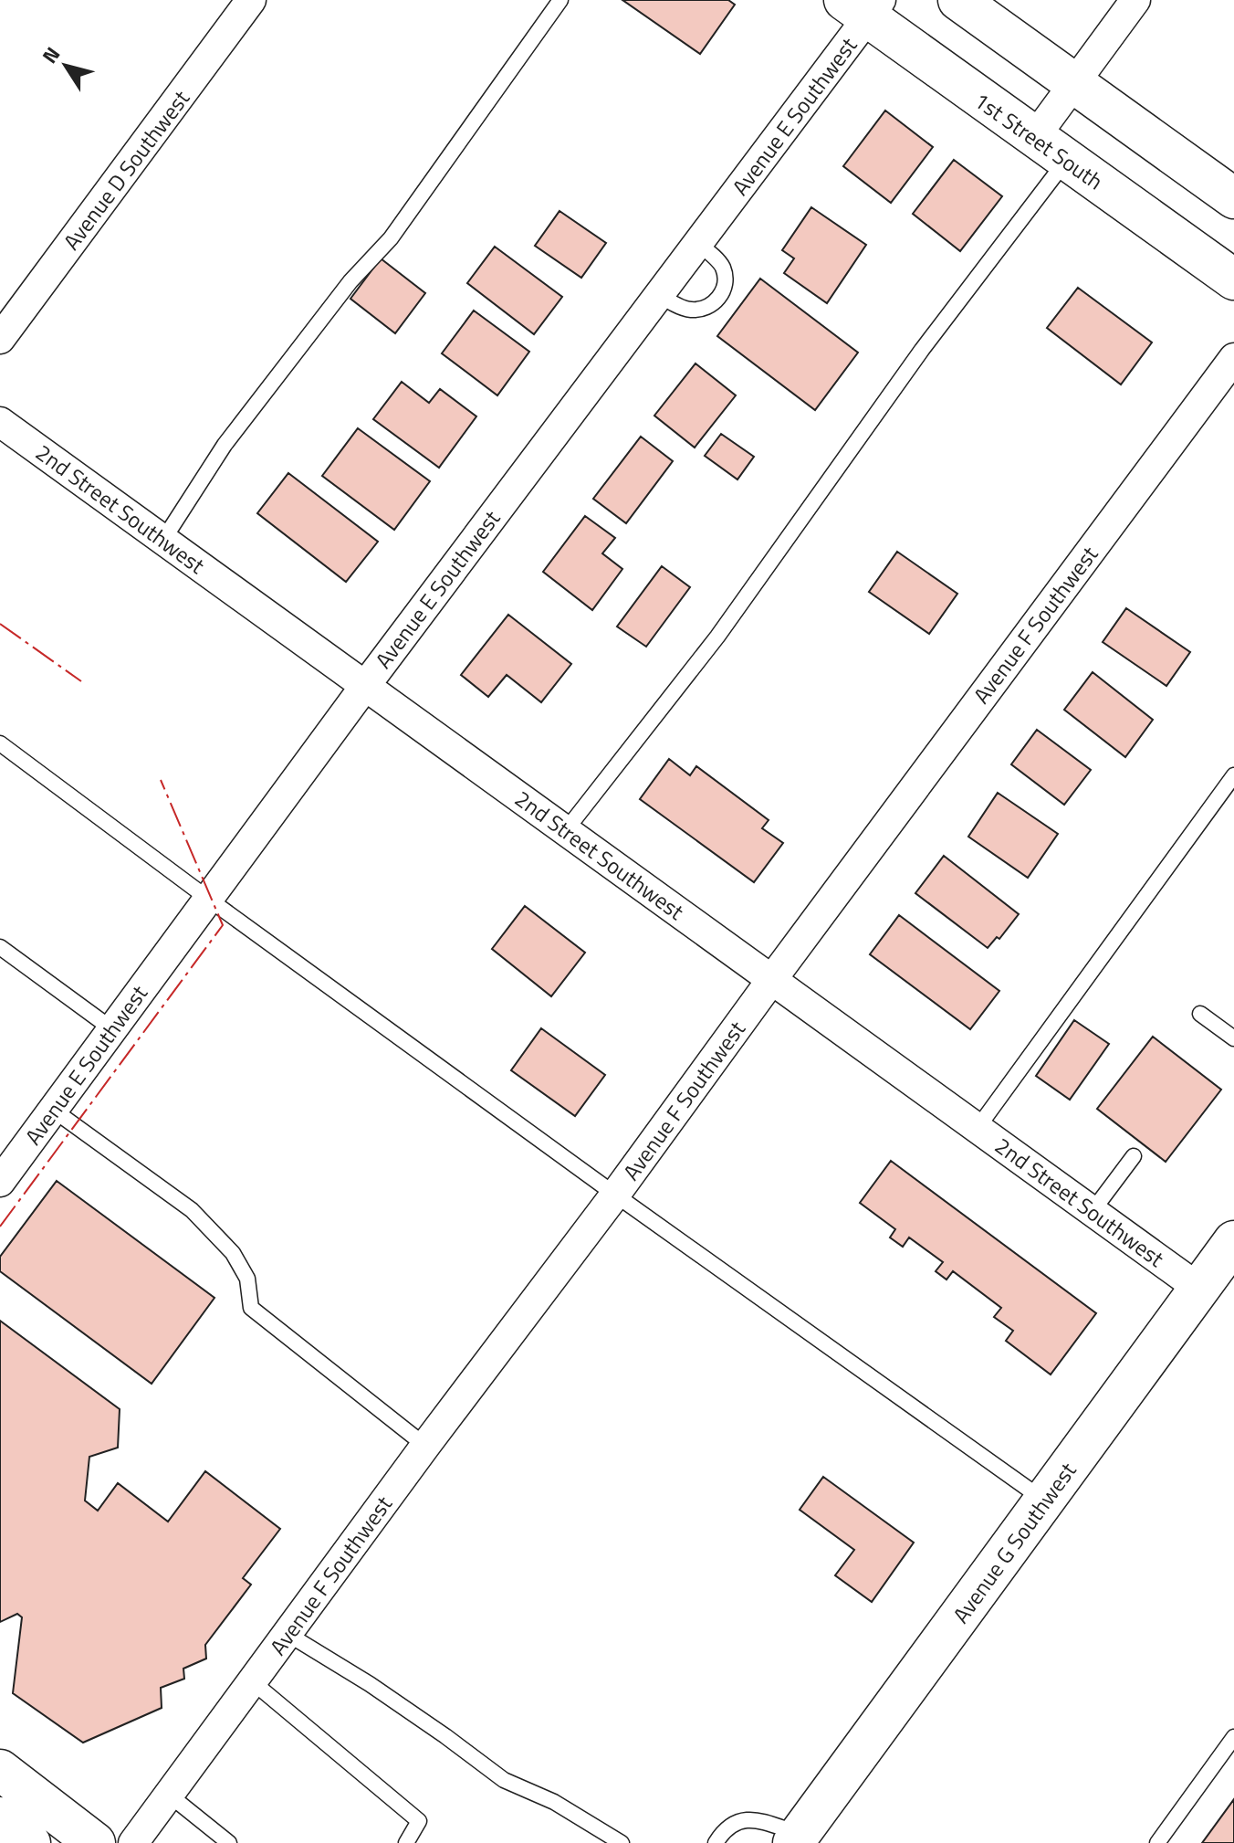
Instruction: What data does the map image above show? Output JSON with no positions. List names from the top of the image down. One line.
{"streets":{"street":["Avenue E Southwest","1st Street South","Avenue D Southwest","2nd Street Southwest","Avenue F Southwest","Avenue G Southwest"]},"crossings":[["Avenue E Southwest","1st Street South"],["Avenue E Southwest","2nd Street Southwest"],["2nd Street Southwest","Avenue F Southwest"],["2nd Street Southwest","Avenue G Southwest"]],"north":"top left"}
